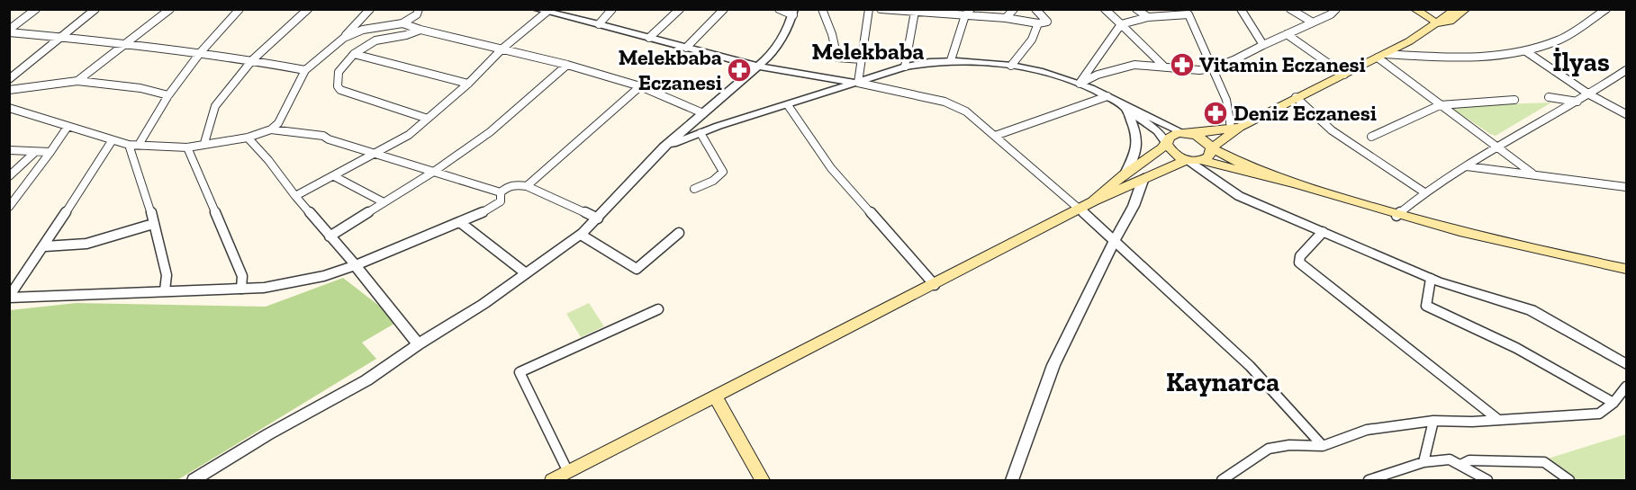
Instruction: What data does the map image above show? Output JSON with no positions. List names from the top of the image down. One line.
{"districts":["Melekbaba","İlyas","Kaynarca"],"places":{"pharmacy":["Vitamin Eczanesi","Melekbaba Eczanesi","Deniz Eczanesi"]}}
